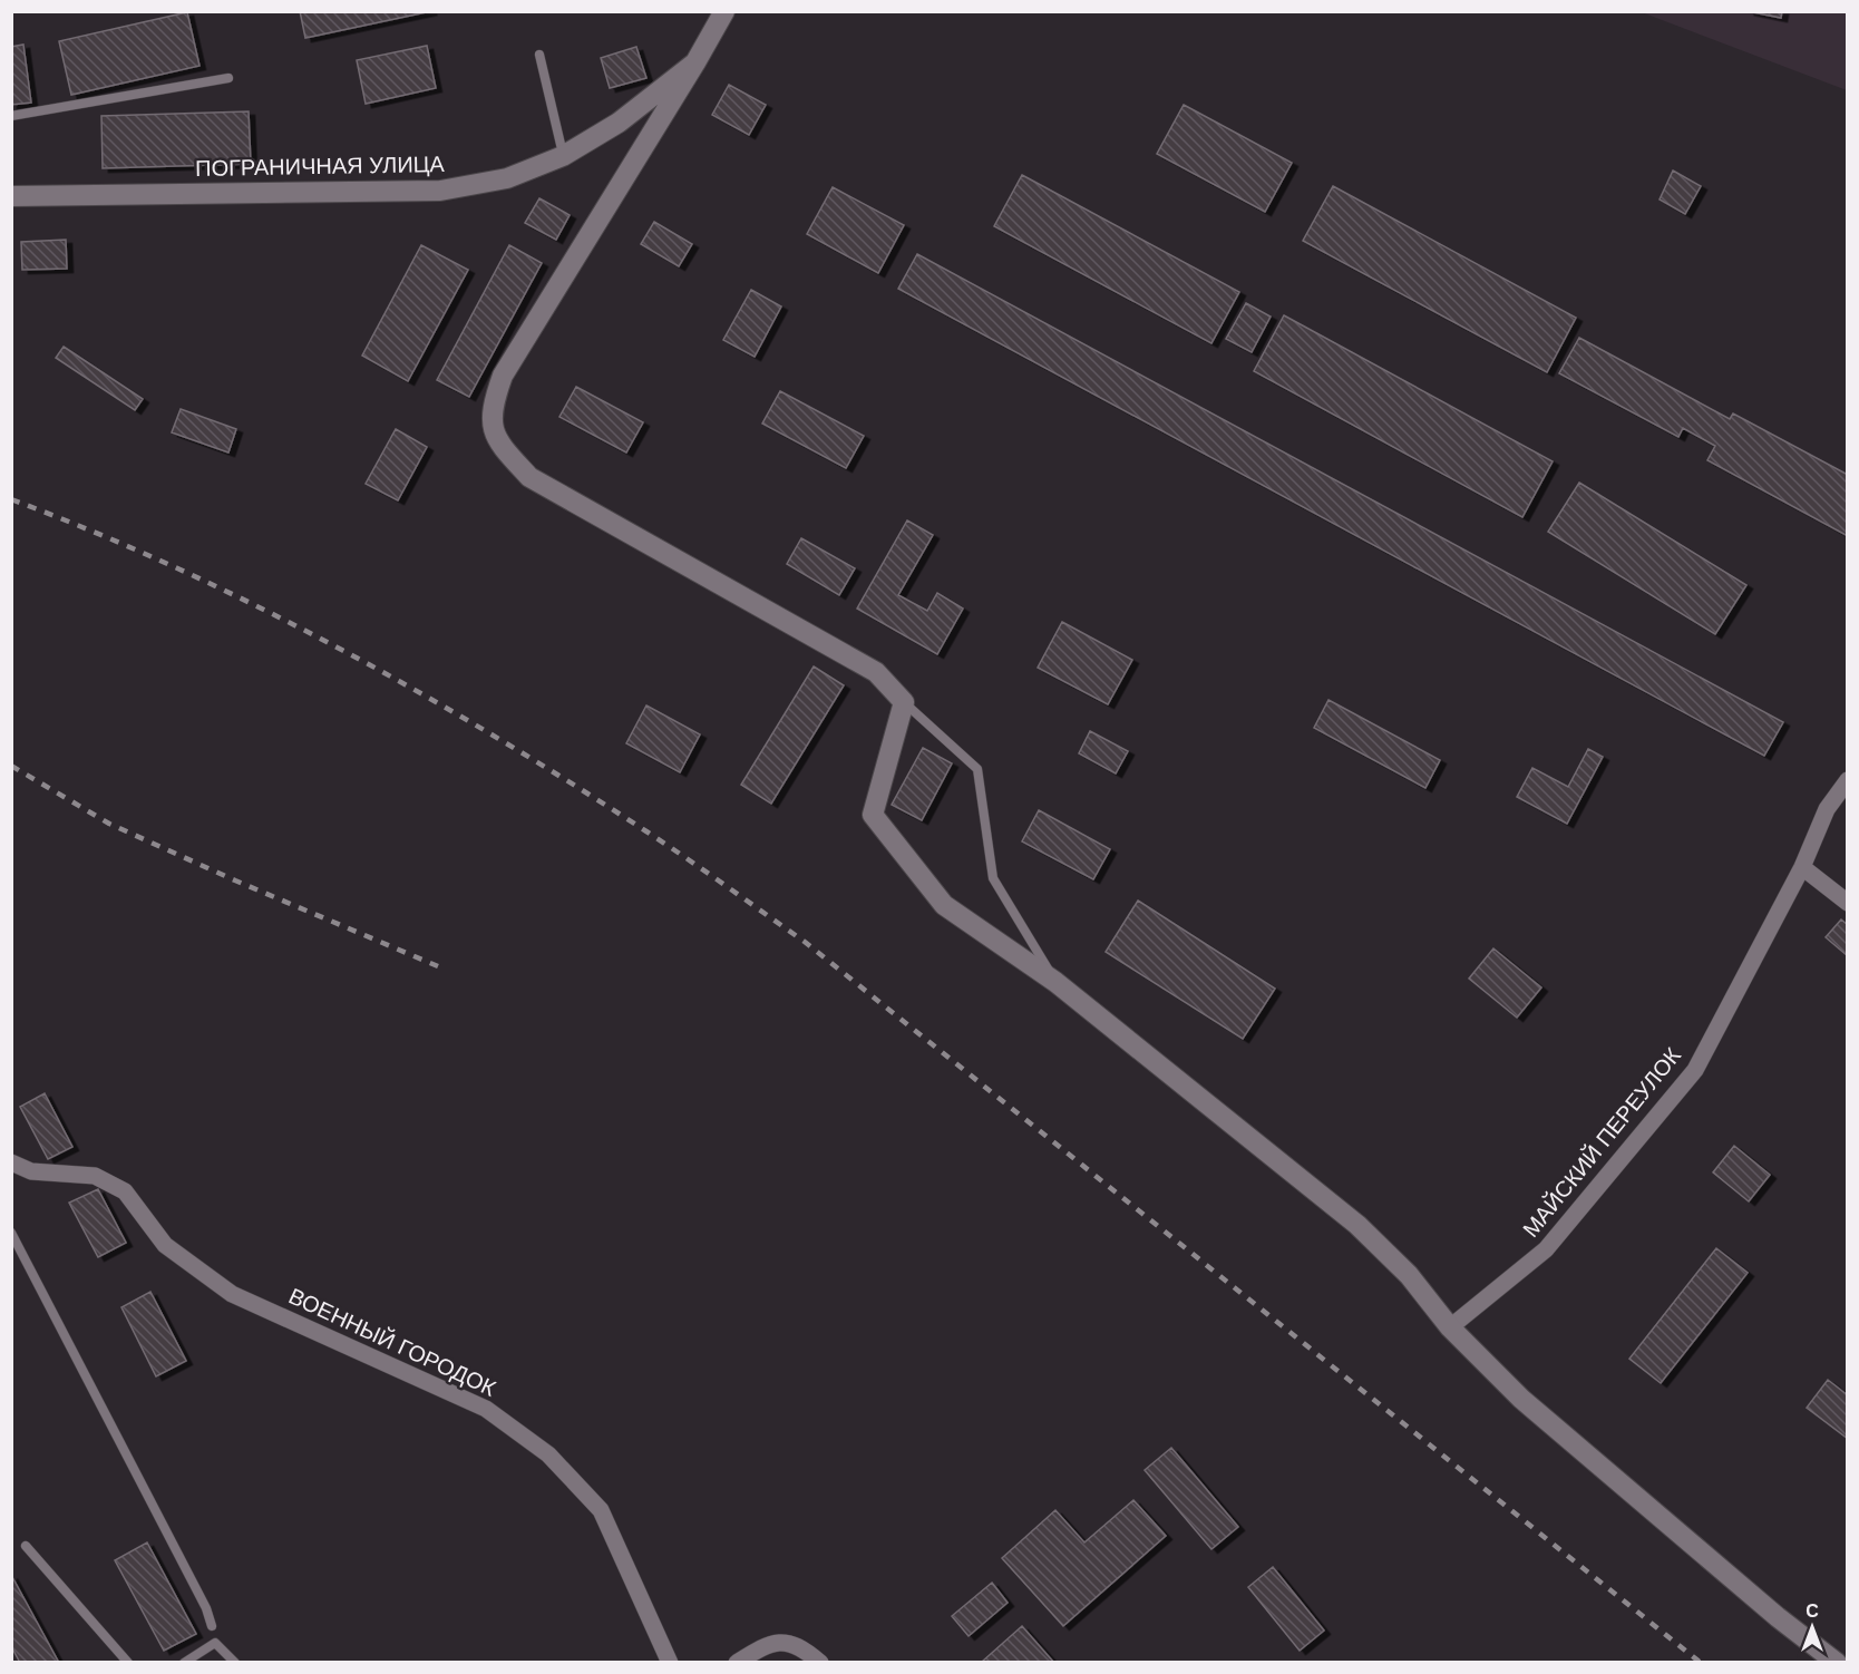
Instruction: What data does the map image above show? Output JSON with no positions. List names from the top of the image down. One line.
{"streets":{"street":["ПОГРАНИЧНАЯ УЛИЦА","МАЙСКИЙ ПЕРЕУЛОК","ВОЕННЫЙ ГОРОДОК"]},"north":"top"}
